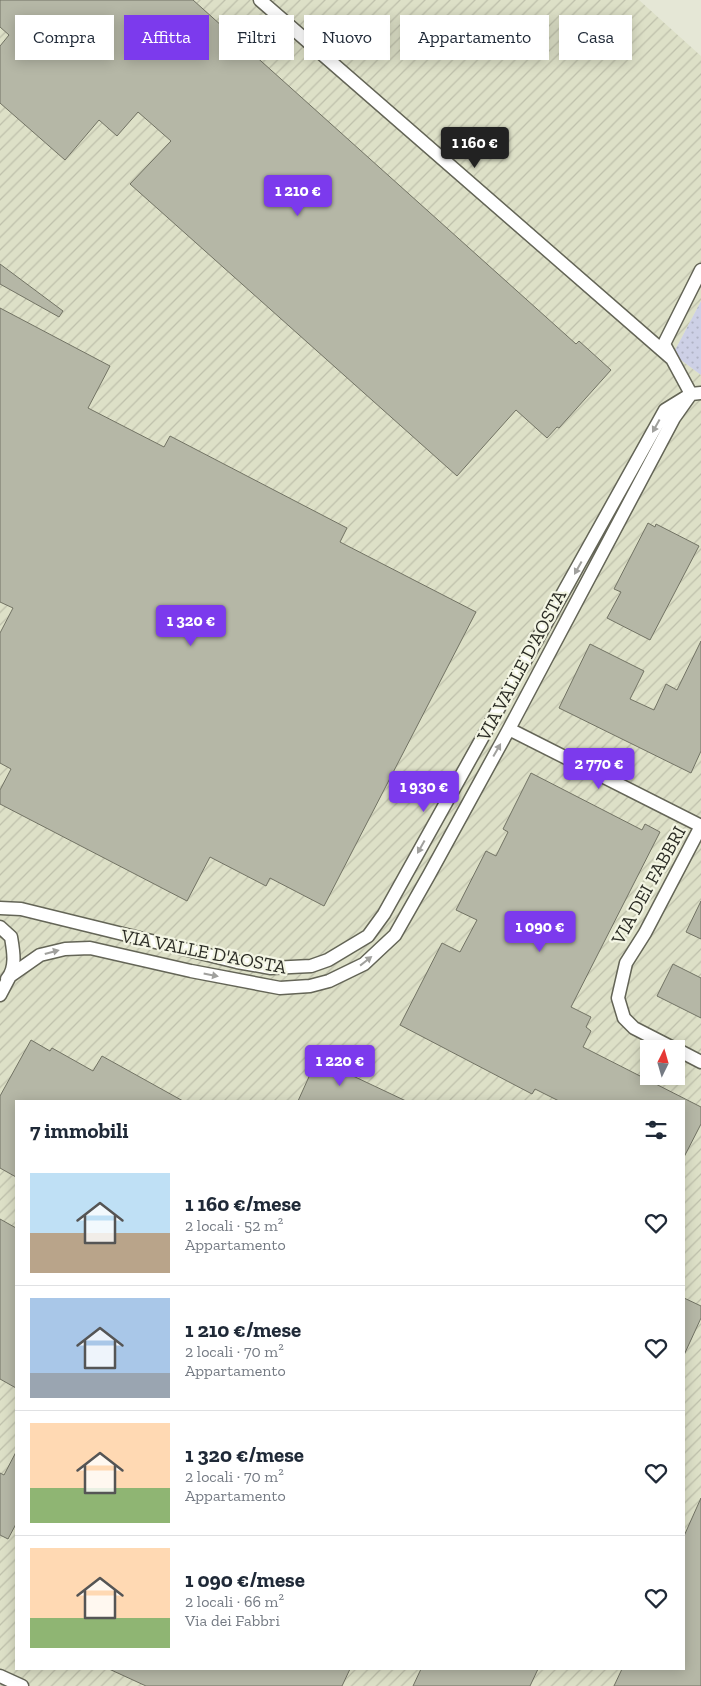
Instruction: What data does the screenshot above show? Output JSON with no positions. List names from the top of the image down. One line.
{"streets":{"street":["VIA VALLE D'AOSTA","VIA DEI FABBRI"]},"north":"top","page":{"chip":["Compra","Affitta","Filtri","Nuovo","Appartamento","Casa"],"price":["1 160 €","1 210 €","1 320 €","2 770 €","1 930 €","1 090 €","1 220 €"],"heading":"7 immobili","list":[{"name":"1 160 €/mese","note":"2 locali · 52 m² · Appartamento"},{"name":"1 210 €/mese","note":"2 locali · 70 m² · Appartamento"},{"name":"1 320 €/mese","note":"2 locali · 70 m² · Appartamento"},{"name":"1 090 €/mese","note":"2 locali · 66 m² · Via dei Fabbri"}]}}
